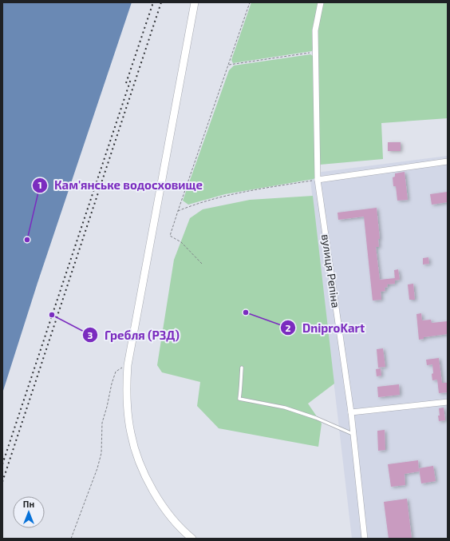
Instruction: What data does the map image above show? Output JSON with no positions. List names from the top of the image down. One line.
{"streets":{"street":["вулиця Репіна"]},"places":["Кам'янське водосховище","DniproKart","Гребля (РЗД)"],"north":"top"}
